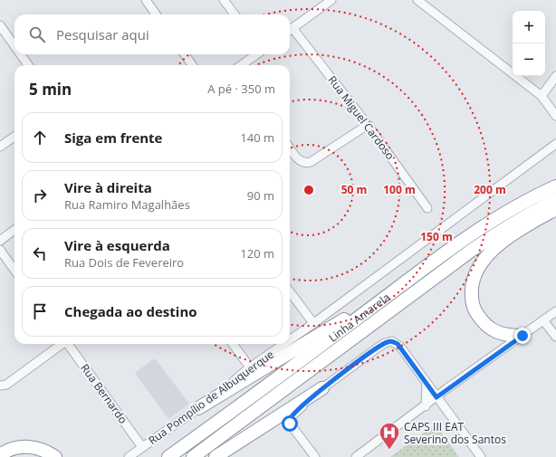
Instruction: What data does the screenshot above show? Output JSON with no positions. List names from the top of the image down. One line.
{"streets":{"highway":["Linha Amarela"],"street":["Rua Miguel Cardoso","Rua Bernardo","Rua Pompílio de Albuquerque"]},"crossings":[["Rua Bernardo","Rua Pompílio de Albuquerque"]],"places":{"hospital":["CAPS III EAT Severino dos Santos"]},"page":{"map_buttons":["+","−"],"search":"Pesquisar aqui","heading":["5 min","A pé · 350 m"],"list":[["Siga em frente","140 m"],["Vire à direita","Rua Ramiro Magalhães","90 m"],["Vire à esquerda","Rua Dois de Fevereiro","120 m"],"Chegada ao destino"]},"rings":["50 m","100 m","200 m","150 m"]}
